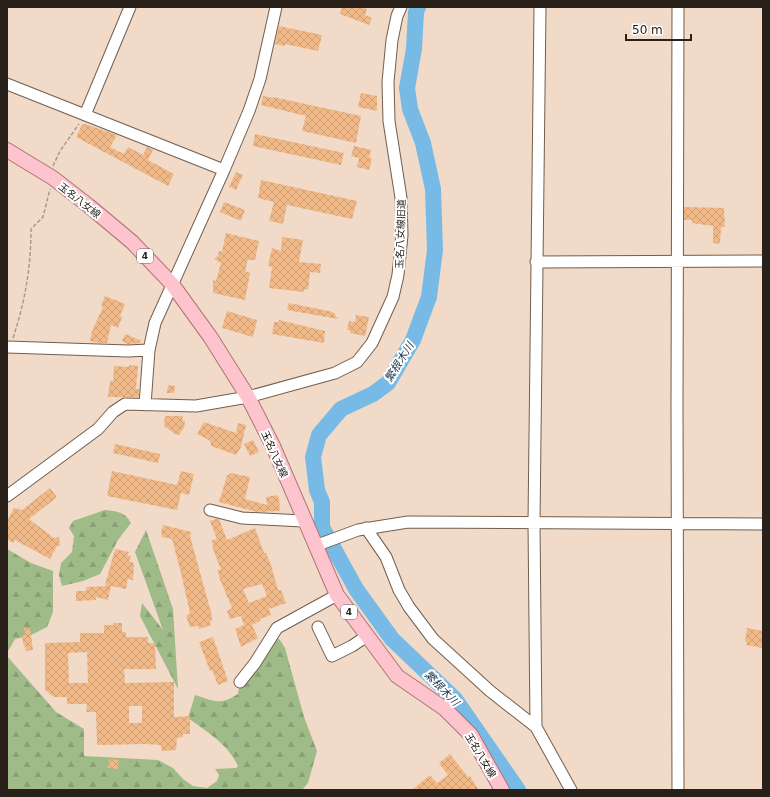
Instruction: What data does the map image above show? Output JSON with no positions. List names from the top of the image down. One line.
{"streets":{"main road":["玉名八女線","4"],"street":["玉名八女線旧道"]},"crossings":[["玉名八女線","玉名八女線旧道"]],"water":["繁根木川"],"scale_bar":"50 m"}
